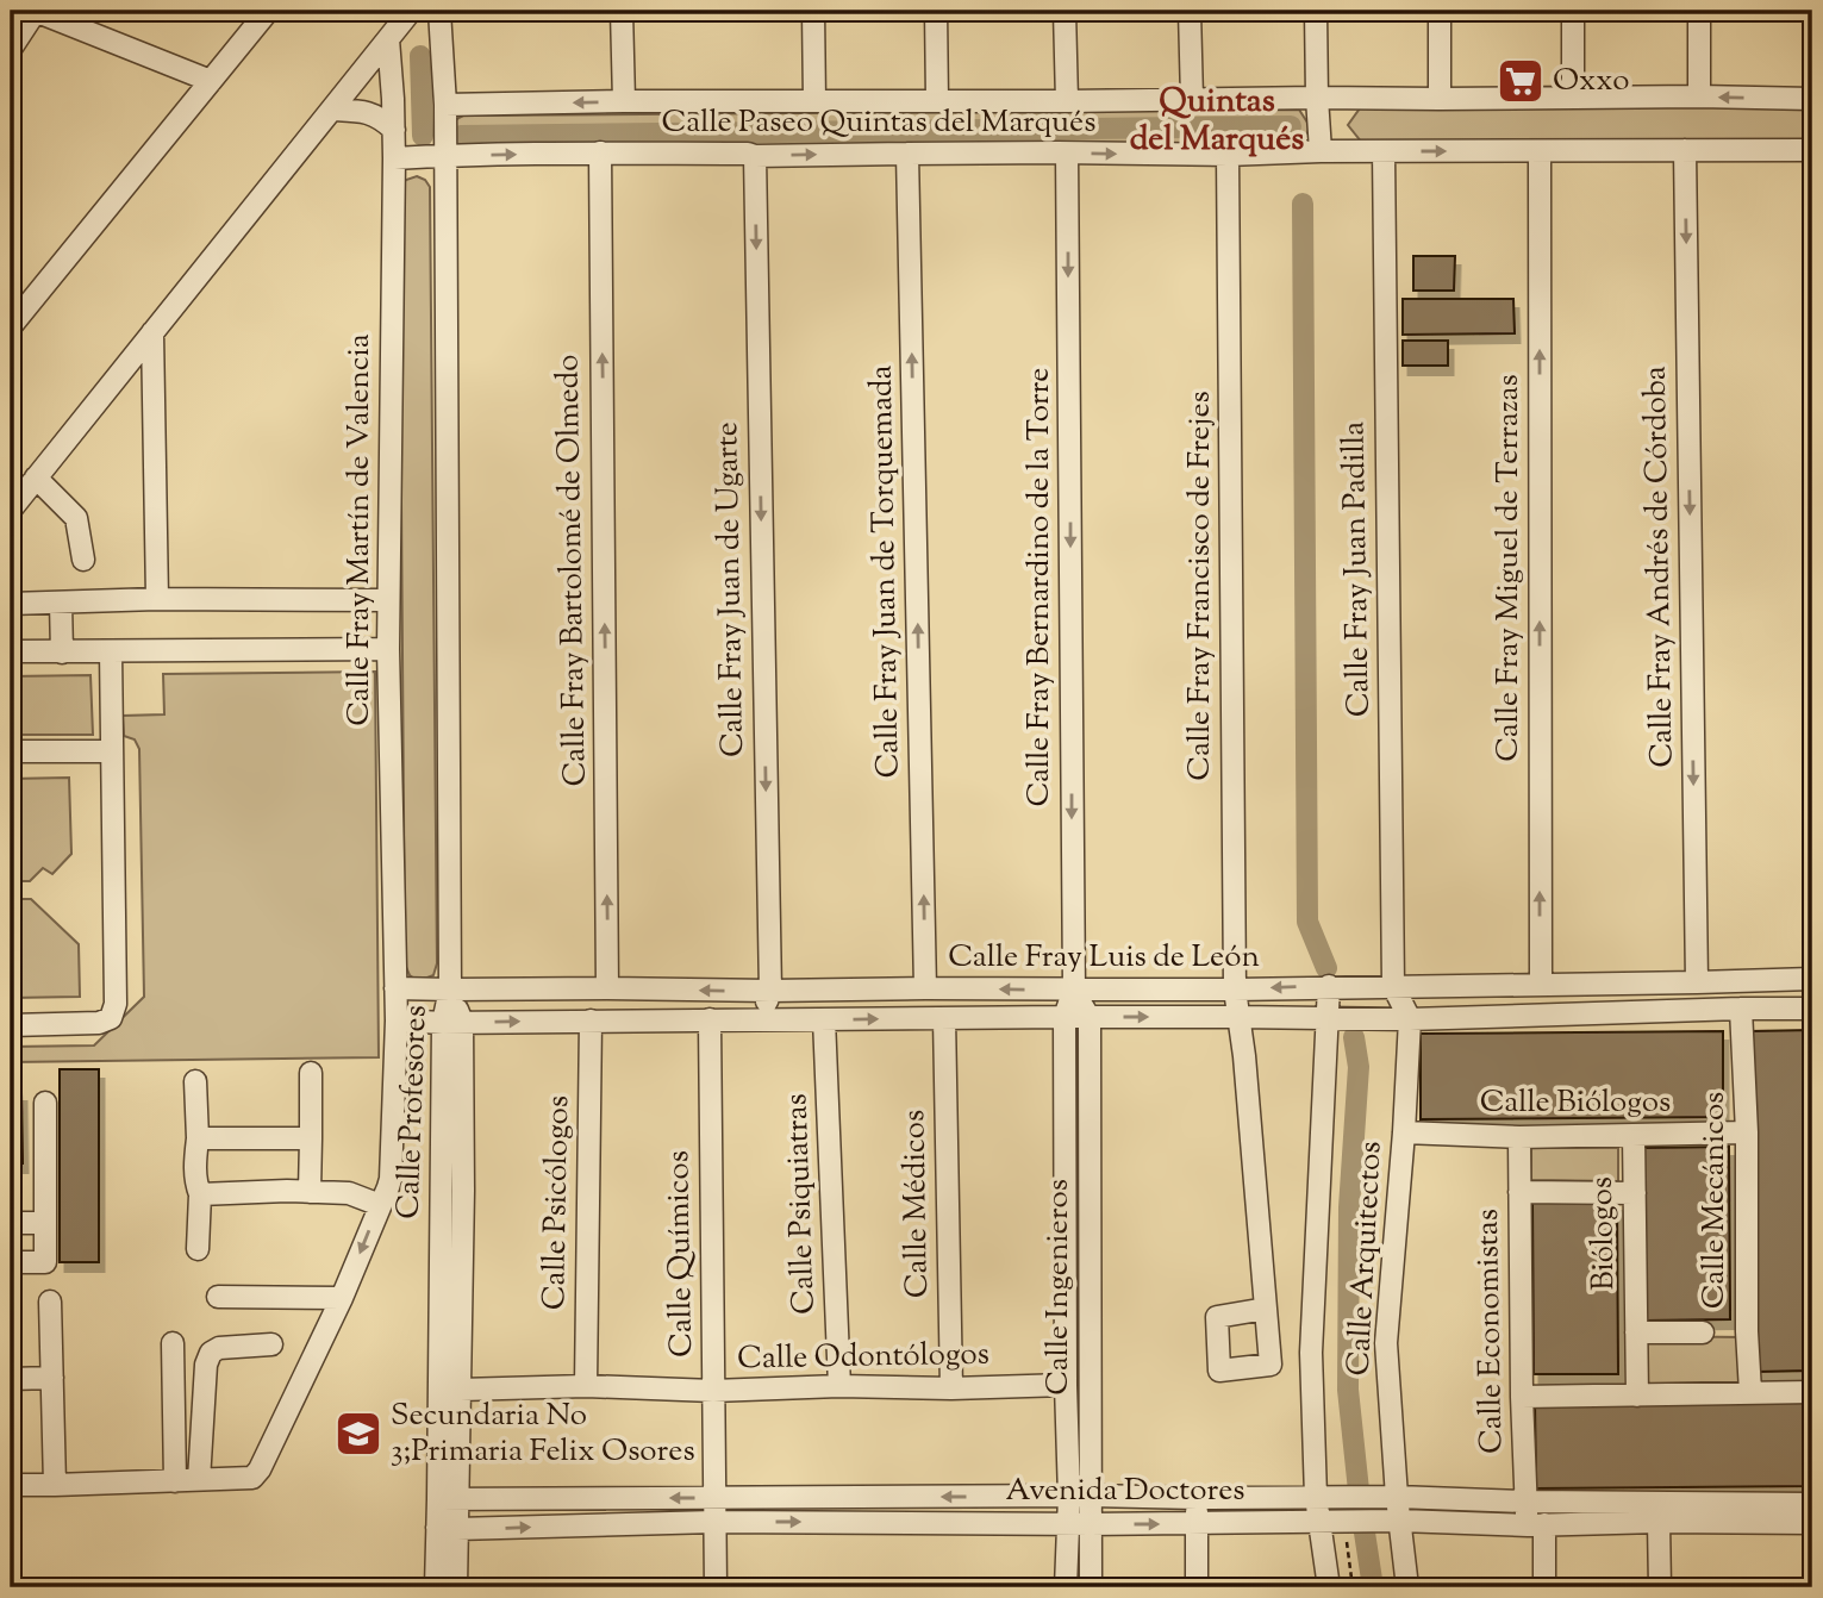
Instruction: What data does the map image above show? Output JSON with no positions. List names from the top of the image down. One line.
{"streets":{"street":["Calle Paseo Quintas del Marqués","Calle Fray Martín de Valencia","Calle Fray Andrés de Córdoba","Calle Fray Miguel de Terrazas","Calle Fray Juan Padilla","Calle Fray Bartolomé de Olmedo","Calle Fray Juan de Torquemada","Calle Fray Francisco de Frejes","Calle Fray Bernardino de la Torre","Calle Fray Juan de Ugarte","Calle Fray Luis de León","Calle Biólogos","Calle Profesores","Calle Mecánicos","Calle Psicólogos","Calle Psiquiatras","Calle Médicos","Biólogos","Calle Químicos","Calle Arquitectos","Calle Ingenieros","Calle Economistas","Calle Odontólogos","Avenida Doctores"]},"crossings":[["Calle Paseo Quintas del Marqués","Calle Fray Martín de Valencia"],["Calle Paseo Quintas del Marqués","Calle Fray Andrés de Córdoba"],["Calle Paseo Quintas del Marqués","Calle Fray Miguel de Terrazas"],["Calle Paseo Quintas del Marqués","Calle Fray Juan Padilla"],["Calle Paseo Quintas del Marqués","Calle Fray Bartolomé de Olmedo"],["Calle Paseo Quintas del Marqués","Calle Fray Juan de Torquemada"],["Calle Paseo Quintas del Marqués","Calle Fray Francisco de Frejes"],["Calle Paseo Quintas del Marqués","Calle Fray Bernardino de la Torre"],["Calle Paseo Quintas del Marqués","Calle Fray Juan de Ugarte"],["Calle Fray Martín de Valencia","Calle Fray Luis de León"],["Calle Fray Andrés de Córdoba","Calle Fray Luis de León"],["Calle Fray Miguel de Terrazas","Calle Fray Luis de León"],["Calle Fray Juan Padilla","Calle Fray Luis de León"],["Calle Fray Juan Padilla","Calle Arquitectos"],["Calle Fray Bartolomé de Olmedo","Calle Fray Luis de León"],["Calle Fray Juan de Torquemada","Calle Fray Luis de León"],["Calle Fray Francisco de Frejes","Calle Fray Luis de León"],["Calle Fray Bernardino de la Torre","Calle Fray Luis de León"],["Calle Fray Bernardino de la Torre","Calle Ingenieros"],["Calle Fray Juan de Ugarte","Calle Fray Luis de León"],["Calle Fray Luis de León","Calle Profesores"],["Calle Fray Luis de León","Calle Mecánicos"],["Calle Fray Luis de León","Calle Psicólogos"],["Calle Fray Luis de León","Calle Psiquiatras"],["Calle Fray Luis de León","Calle Médicos"],["Calle Fray Luis de León","Calle Químicos"],["Calle Fray Luis de León","Calle Arquitectos"],["Calle Fray Luis de León","Calle Ingenieros"],["Calle Biólogos","Calle Mecánicos"],["Calle Biólogos","Biólogos"],["Calle Biólogos","Calle Arquitectos"],["Calle Biólogos","Calle Economistas"],["Calle Profesores","Calle Odontólogos"],["Calle Profesores","Avenida Doctores"],["Calle Psicólogos","Calle Odontólogos"],["Calle Psiquiatras","Calle Odontólogos"],["Calle Médicos","Calle Odontólogos"],["Calle Químicos","Calle Odontólogos"],["Calle Químicos","Avenida Doctores"],["Calle Arquitectos","Avenida Doctores"],["Calle Ingenieros","Calle Odontólogos"],["Calle Ingenieros","Avenida Doctores"],["Calle Economistas","Avenida Doctores"]],"one_way":["Calle Fray Andrés de Córdoba","Calle Fray Miguel de Terrazas","Calle Fray Juan de Torquemada","Calle Fray Bernardino de la Torre","Calle Fray Juan de Ugarte"],"districts":["Quintas del Marqués"],"places":{"supermarket":["Oxxo"],"school or university":["Secundaria No 3;Primaria Felix Osores"]}}
